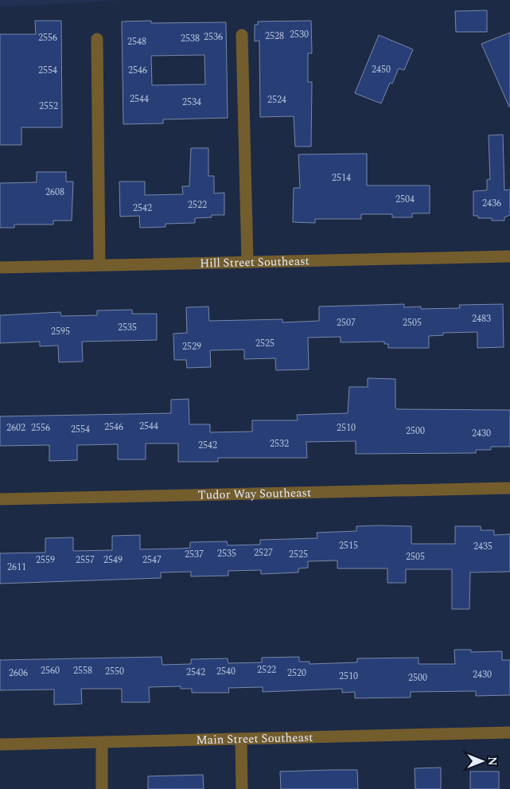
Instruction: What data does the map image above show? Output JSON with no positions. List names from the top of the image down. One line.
{"streets":{"street":["Hill Street Southeast","Tudor Way Southeast","Main Street Southeast"]},"house_numbers":["2530","2528","2536","2556","2538","2548","2450","2554","2546","2544","2524","2534","2552","2514","2608","2504","2436","2522","2542","2483","2507","2505","2535","2595","2525","2529","2544","2546","2602","2556","2510","2554","2500","2430","2532","2542","2515","2435","2527","2535","2537","2525","2505","2559","2557","2549","2547","2611","2522","2560","2558","2550","2540","2542","2606","2520","2430","2510","2500"],"north":"right"}
